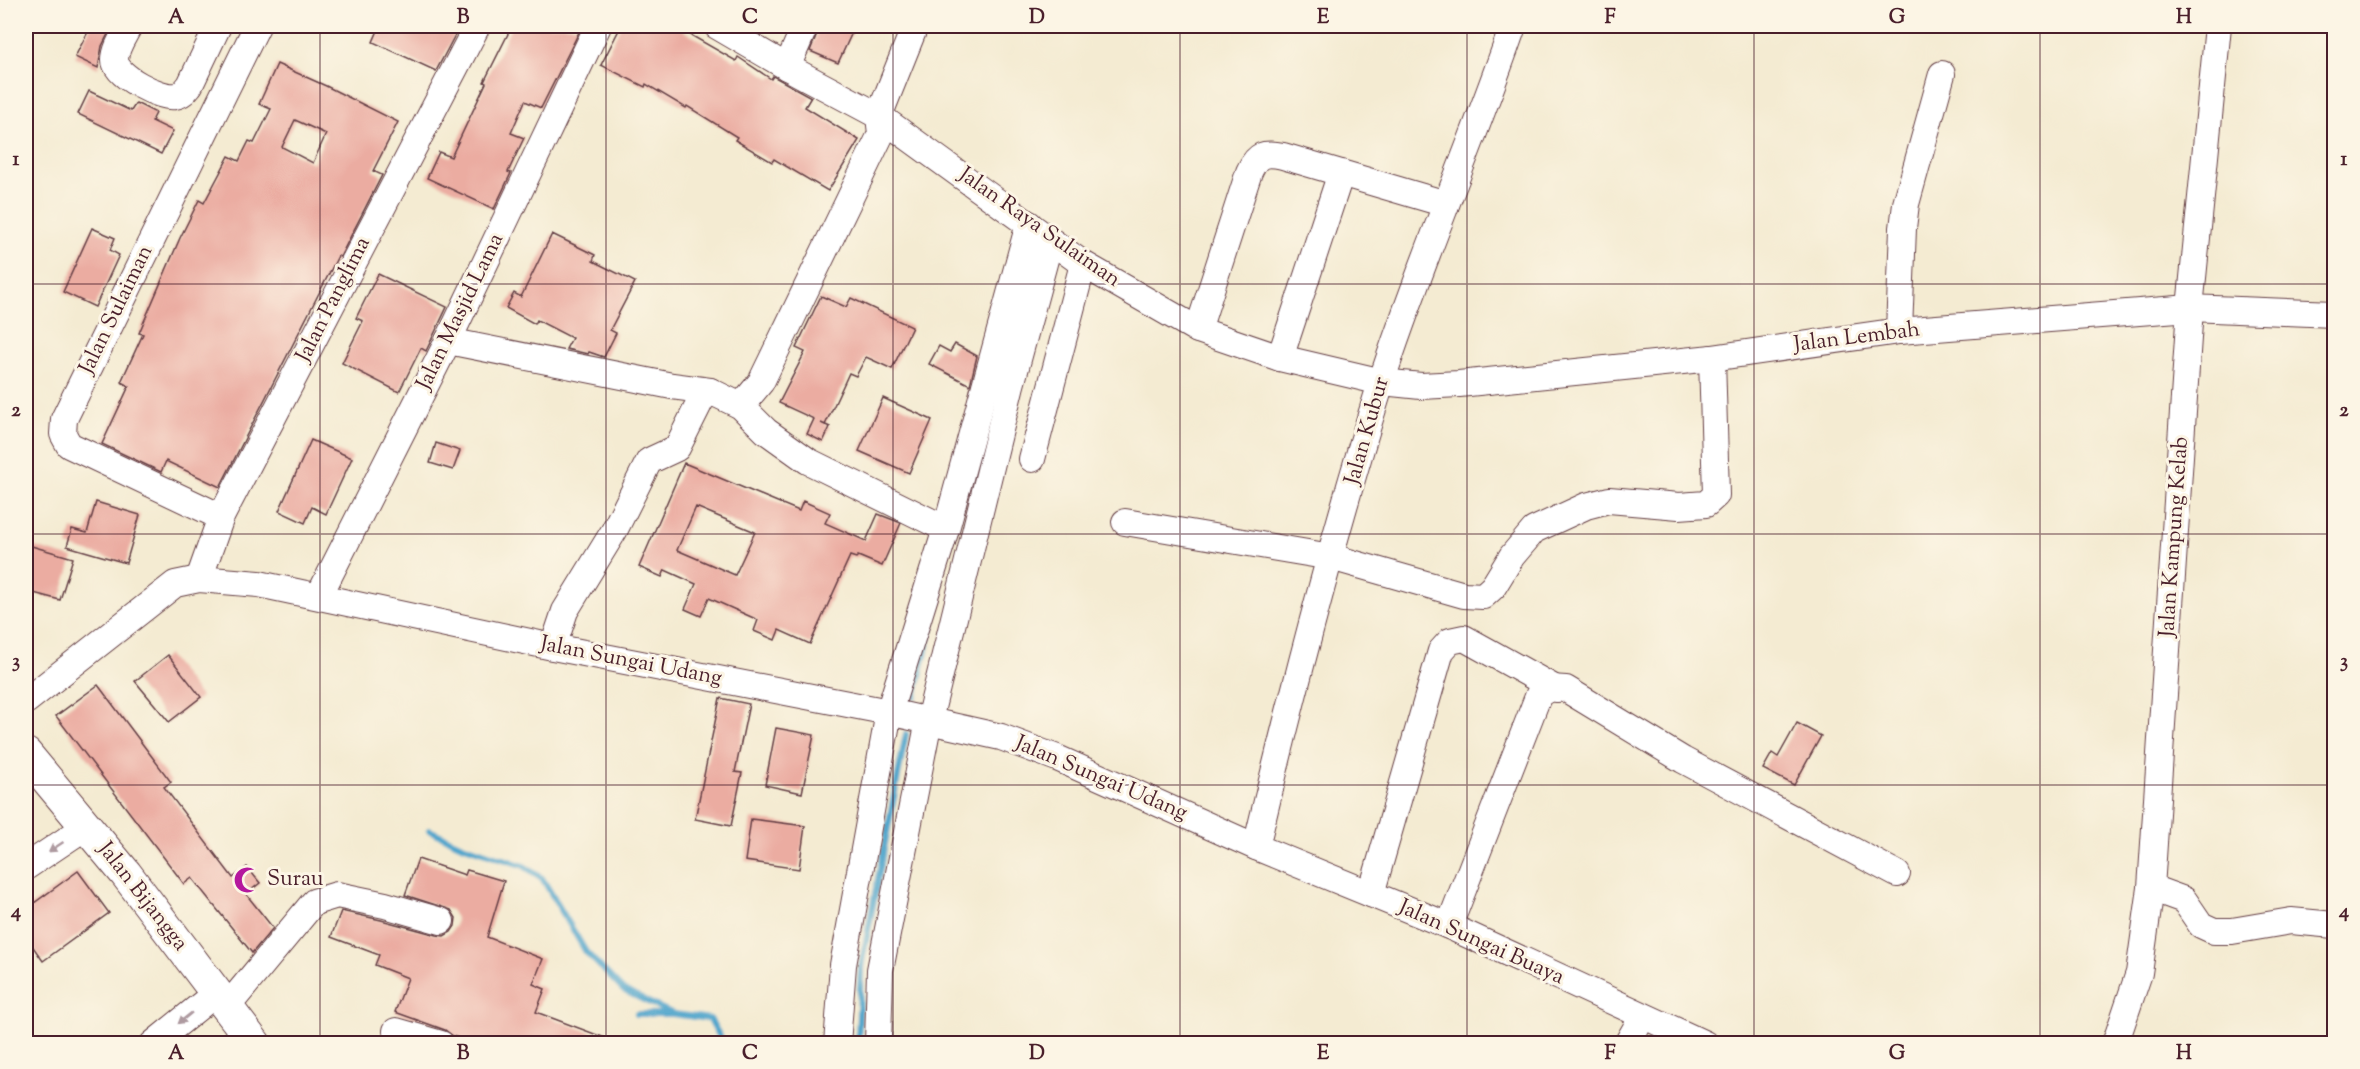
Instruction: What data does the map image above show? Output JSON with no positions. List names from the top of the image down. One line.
{"streets":{"main road":["Jalan Bijangga"],"street":["Jalan Raya Sulaiman","Jalan Panglima","Jalan Sulaiman","Jalan Masjid Lama","Jalan Lembah","Jalan Kubur","Jalan Kampung Kelab","Jalan Sungai Udang","Jalan Sungai Buaya"]},"crossings":[["Jalan Raya Sulaiman","Jalan Lembah"],["Jalan Raya Sulaiman","Jalan Kubur"],["Jalan Panglima","Jalan Sulaiman"],["Jalan Panglima","Jalan Sungai Udang"],["Jalan Masjid Lama","Jalan Sungai Udang"],["Jalan Lembah","Jalan Kubur"],["Jalan Lembah","Jalan Kampung Kelab"],["Jalan Kubur","Jalan Sungai Udang"],["Jalan Kubur","Jalan Sungai Buaya"],["Jalan Sungai Udang","Jalan Sungai Buaya"]],"places":{"mosque":["Surau"]},"grid":{"columns":["A","B","C","D","E","F","G","H"],"rows":["1","2","3","4"]}}
